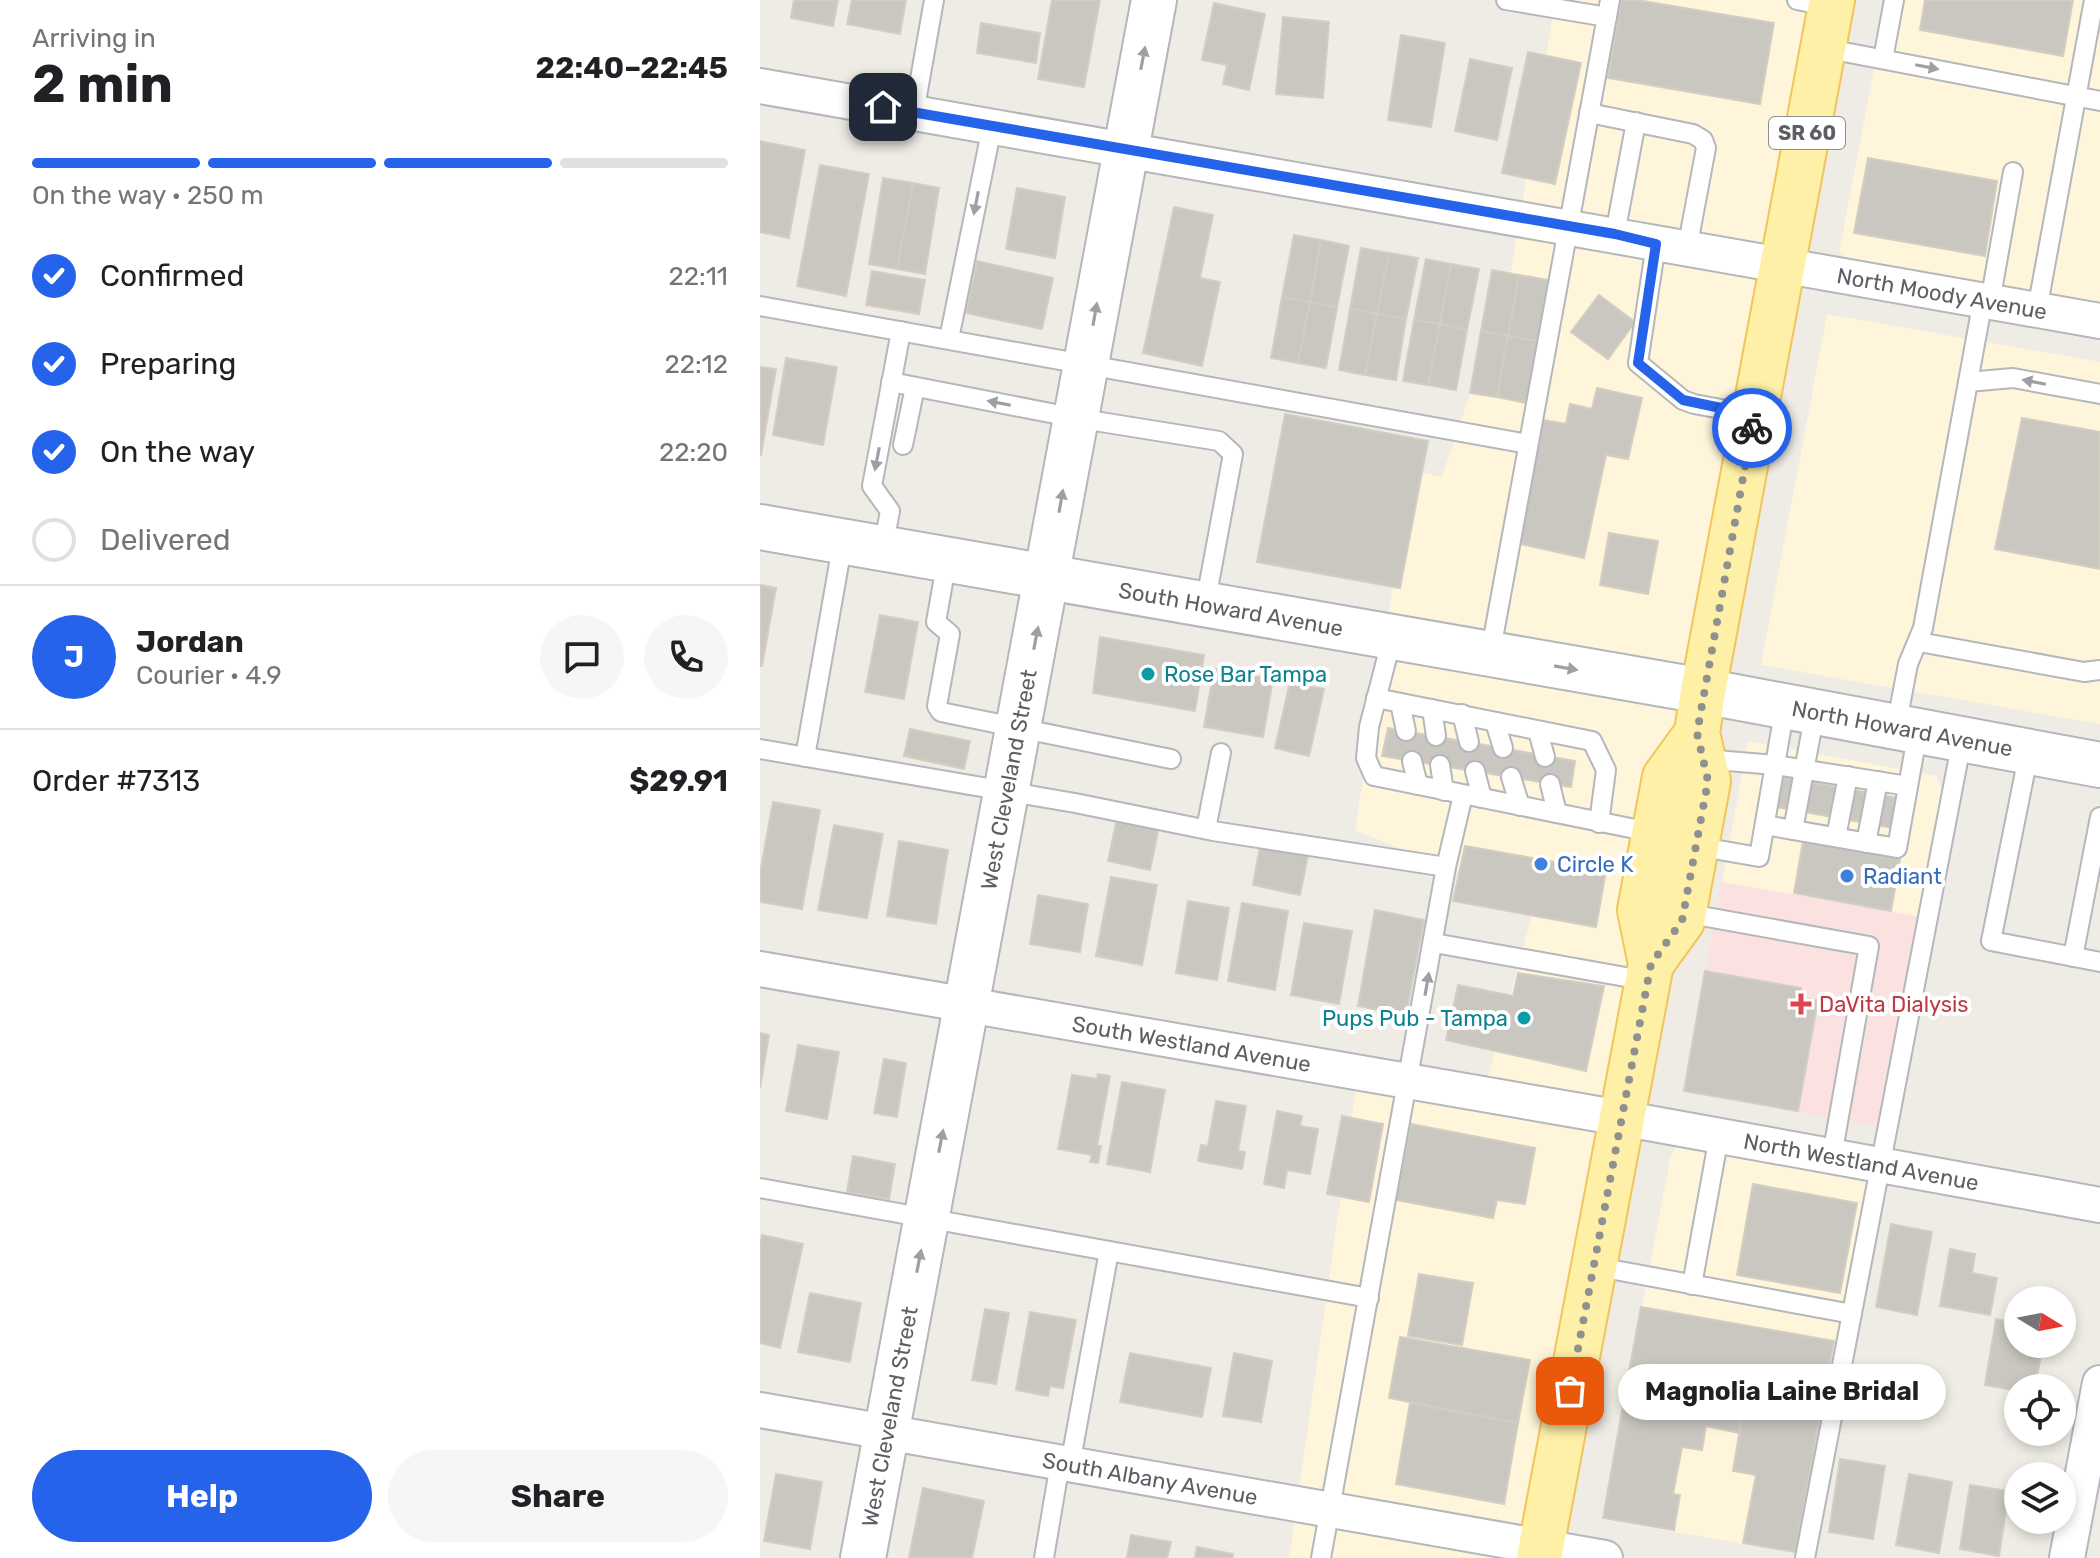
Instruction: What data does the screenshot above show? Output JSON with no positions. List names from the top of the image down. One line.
{"streets":{"main road":["SR 60","South Howard Avenue","North Howard Avenue","West Cleveland Street"],"street":["North Moody Avenue","South Westland Avenue","North Westland Avenue","South Albany Avenue"]},"crossings":[["SR 60","North Moody Avenue"],["SR 60","South Howard Avenue"],["SR 60","North Howard Avenue"],["SR 60","South Westland Avenue"],["SR 60","North Westland Avenue"],["SR 60","South Albany Avenue"],["North Moody Avenue","West Cleveland Street"],["South Howard Avenue","North Howard Avenue"],["South Howard Avenue","West Cleveland Street"],["West Cleveland Street","South Westland Avenue"],["West Cleveland Street","South Albany Avenue"],["South Westland Avenue","North Westland Avenue"]],"one_way":["West Cleveland Street"],"places":{"other":["Rose Bar Tampa","Circle K","Radiant","Pups Pub - Tampa","Magnolia Laine Bridal"],"health":["DaVita Dialysis"]},"north":"right","page":{"heading":["2 min","Arriving in","22:40–22:45"],"panel":["Jordan","Courier · 4.9","Order #7313","$29.91"],"bar":"On the way · 250 m","list":[["Confirmed","22:11"],["Preparing","22:12"],["On the way","22:20"],"Delivered"],"round":"J","bubble":"Magnolia Laine Bridal","buttons":["Help","Share"]}}
